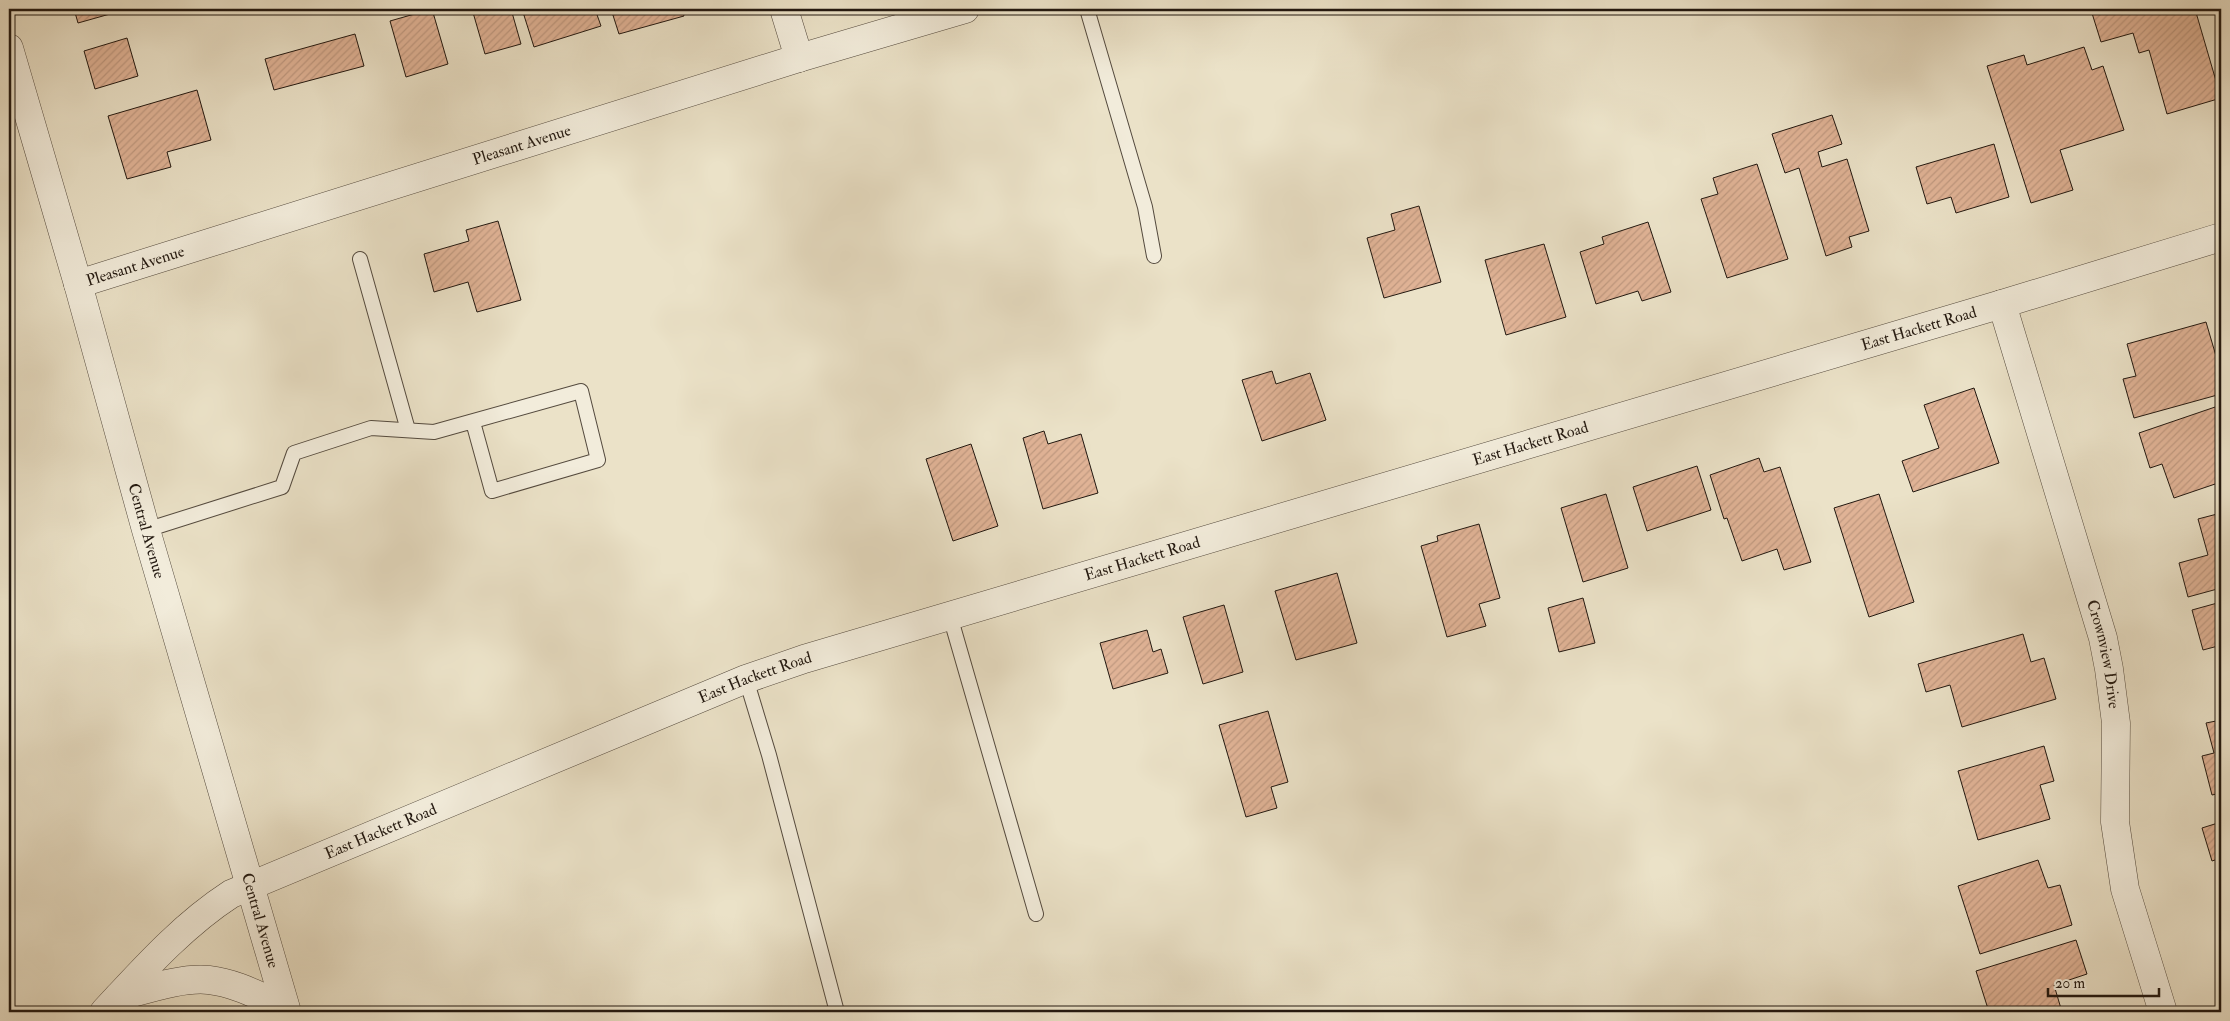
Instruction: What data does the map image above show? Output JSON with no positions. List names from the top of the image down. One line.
{"streets":{"street":["Pleasant Avenue","East Hackett Road","Central Avenue","Crownview Drive"]},"crossings":[["Pleasant Avenue","Central Avenue"],["East Hackett Road","Central Avenue"],["East Hackett Road","Crownview Drive"]],"scale_bar":"20 m"}
